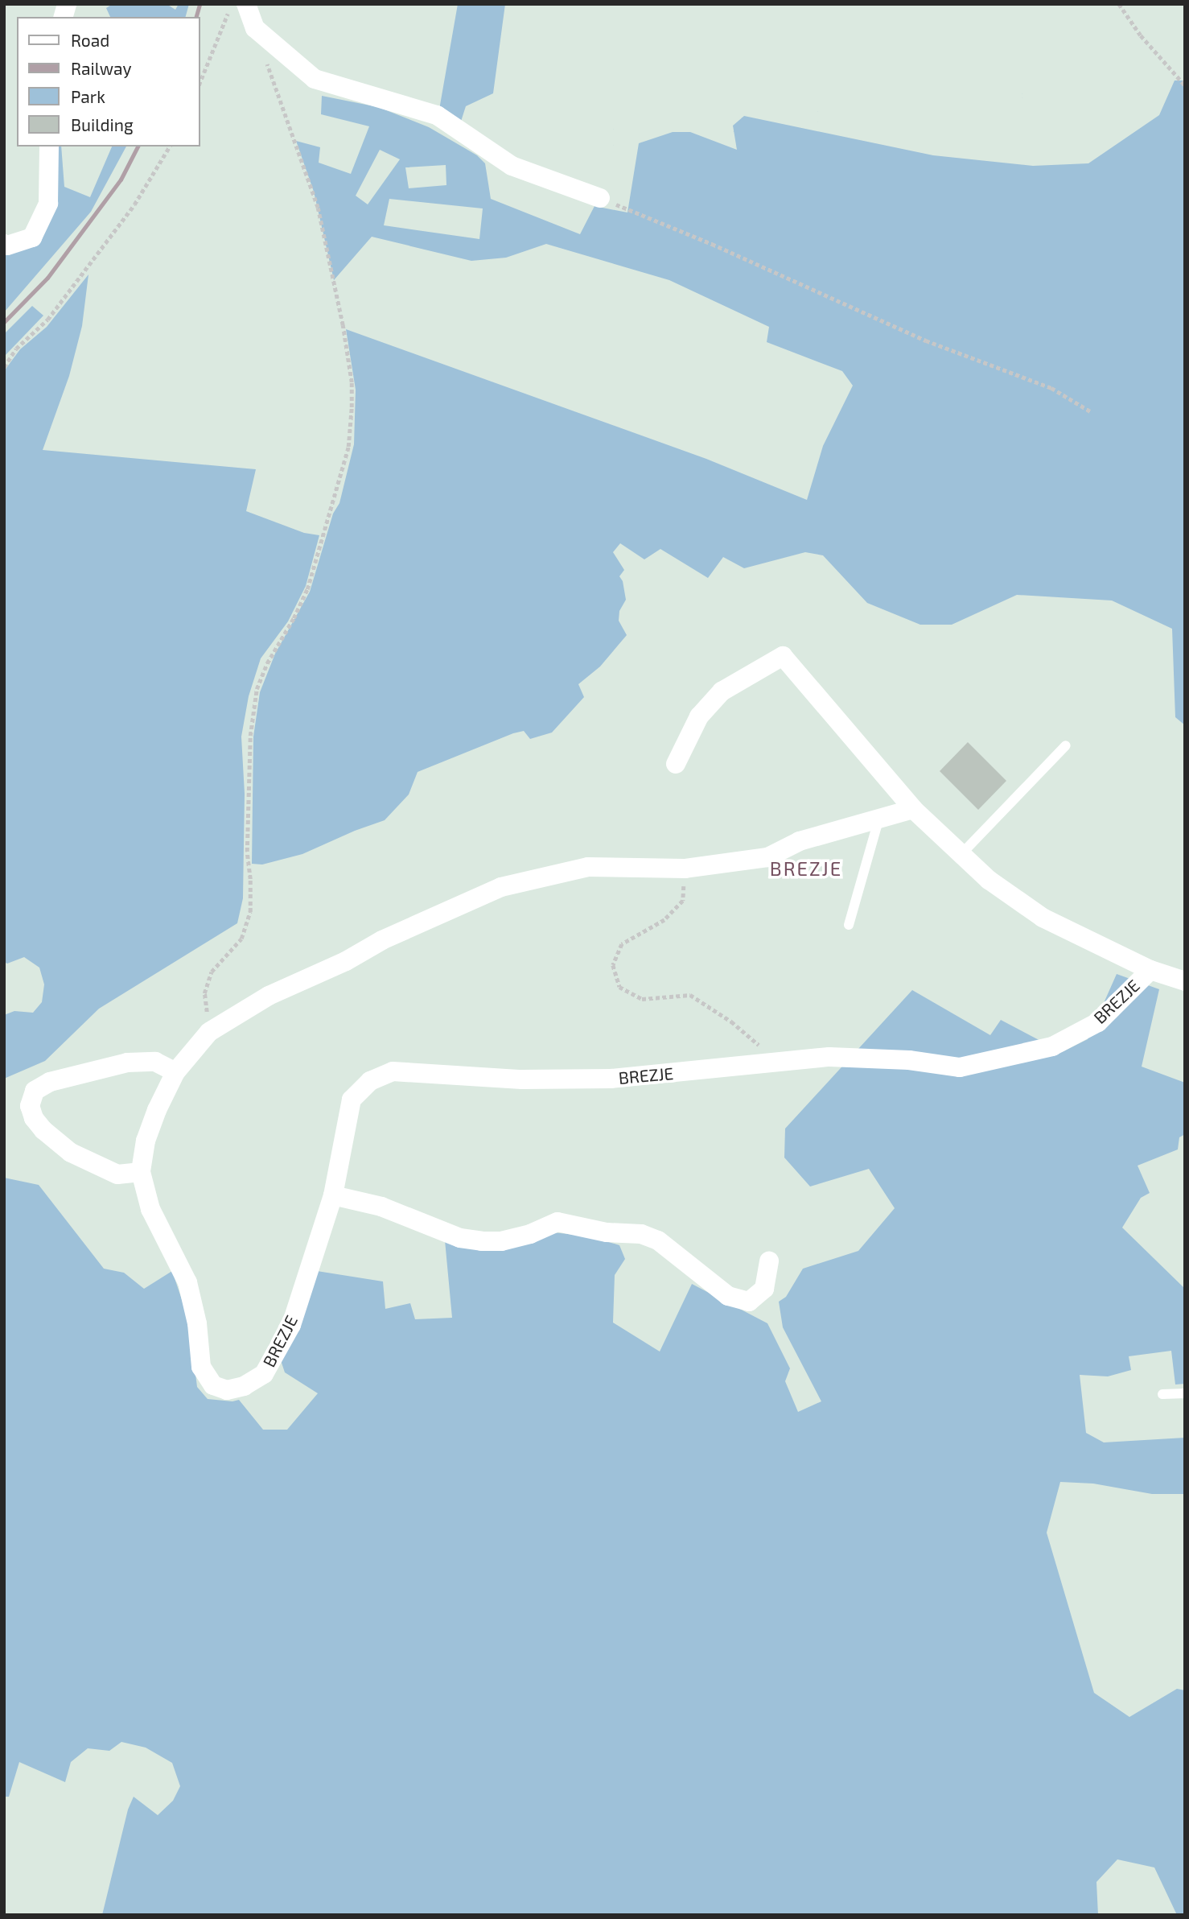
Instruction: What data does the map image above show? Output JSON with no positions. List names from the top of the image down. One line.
{"streets":{"street":["BREZJE"]},"districts":["BREZJE"],"legend":["Road","Railway","Park","Building"]}
